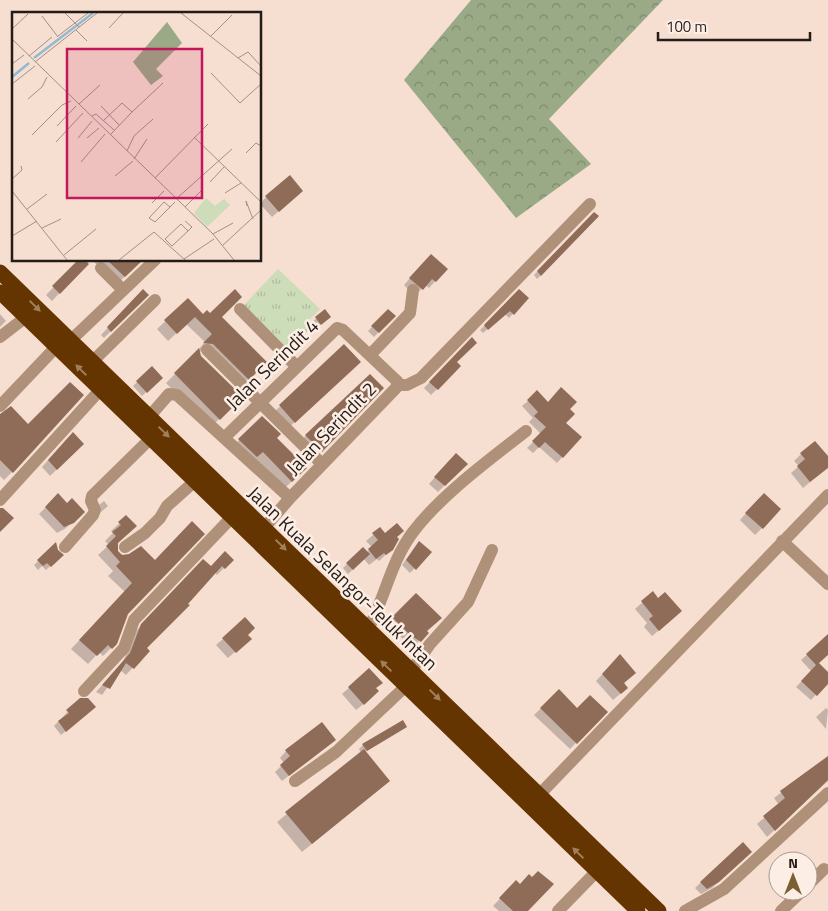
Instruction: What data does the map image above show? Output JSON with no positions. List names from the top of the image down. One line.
{"streets":{"highway":["Jalan Kuala Selangor-Teluk Intan"],"street":["Jalan Serindit 4","Jalan Serindit 2"]},"crossings":[["Jalan Serindit 4","Jalan Serindit 2"],["Jalan Serindit 2","Jalan Kuala Selangor-Teluk Intan"]],"scale_bar":"100 m","north":"top"}
